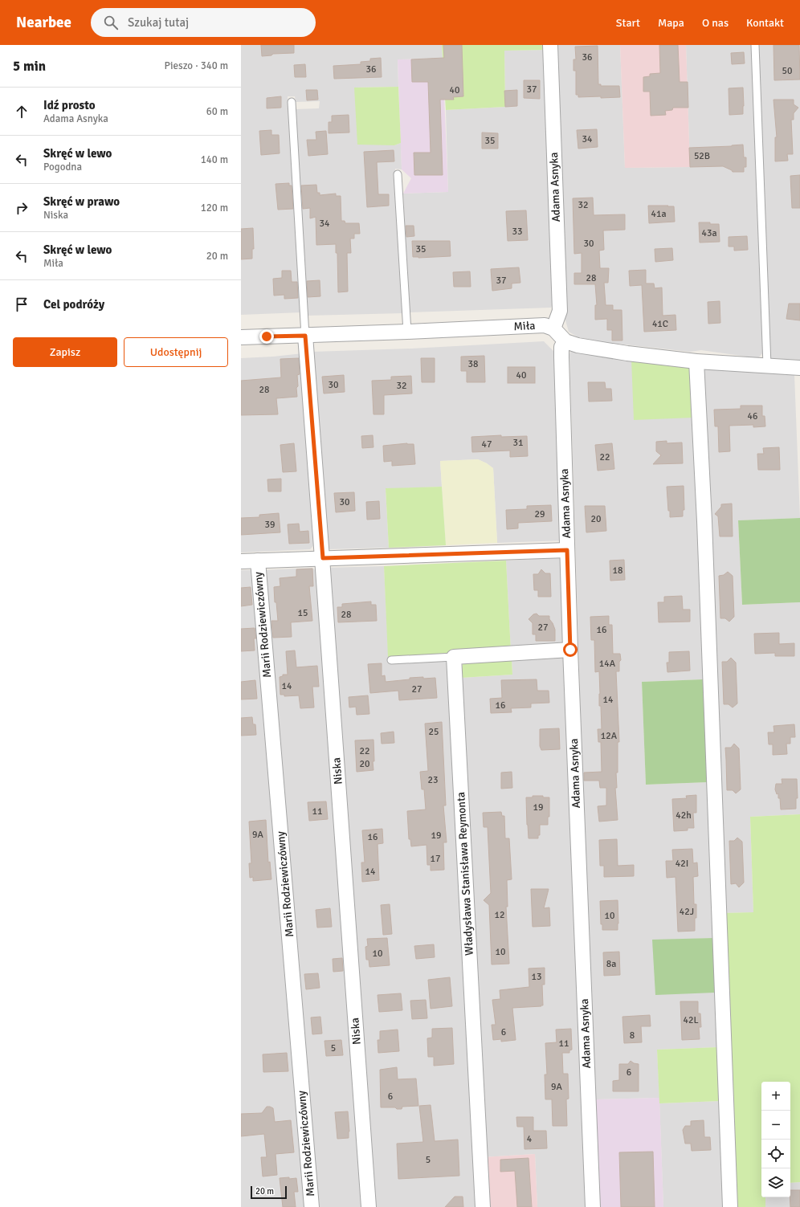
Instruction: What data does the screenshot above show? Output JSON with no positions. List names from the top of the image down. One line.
{"streets":{"street":["Adama Asnyka","Miła","Marii Rodziewiczówny","Niska","Władysława Stanisława Reymonta"]},"crossings":[["Adama Asnyka","Miła"],["Miła","Niska"]],"house_numbers":["36","36","50","37","40","34","35","52B","32","41a","34","33","43a","30","35","28","37","41C","38","40","30","32","28","46","31","47","22","30","29","20","39","18","15","28","27","16","14A","14","27","14","16","25","12A","22","20","23","19","11","42h","9A","19","16","17","42I","14","42J","12","10","10","10","8a","13","42L","6","8","11","5","6","9A","6","4","5"],"scale_bar":"20 m","page":{"header":"Nearbee","search":"Szukaj tutaj","nav":["Start","Mapa","O nas","Kontakt"],"heading":["5 min","Pieszo · 340 m"],"list":[["Idź prosto","Adama Asnyka","60 m"],["Skręć w lewo","Pogodna","140 m"],["Skręć w prawo","Niska","120 m"],["Skręć w lewo","Miła","20 m"],"Cel podróży"],"buttons":["Zapisz","Udostępnij"],"map_buttons":["+","−"],"scale":"20 m"}}
